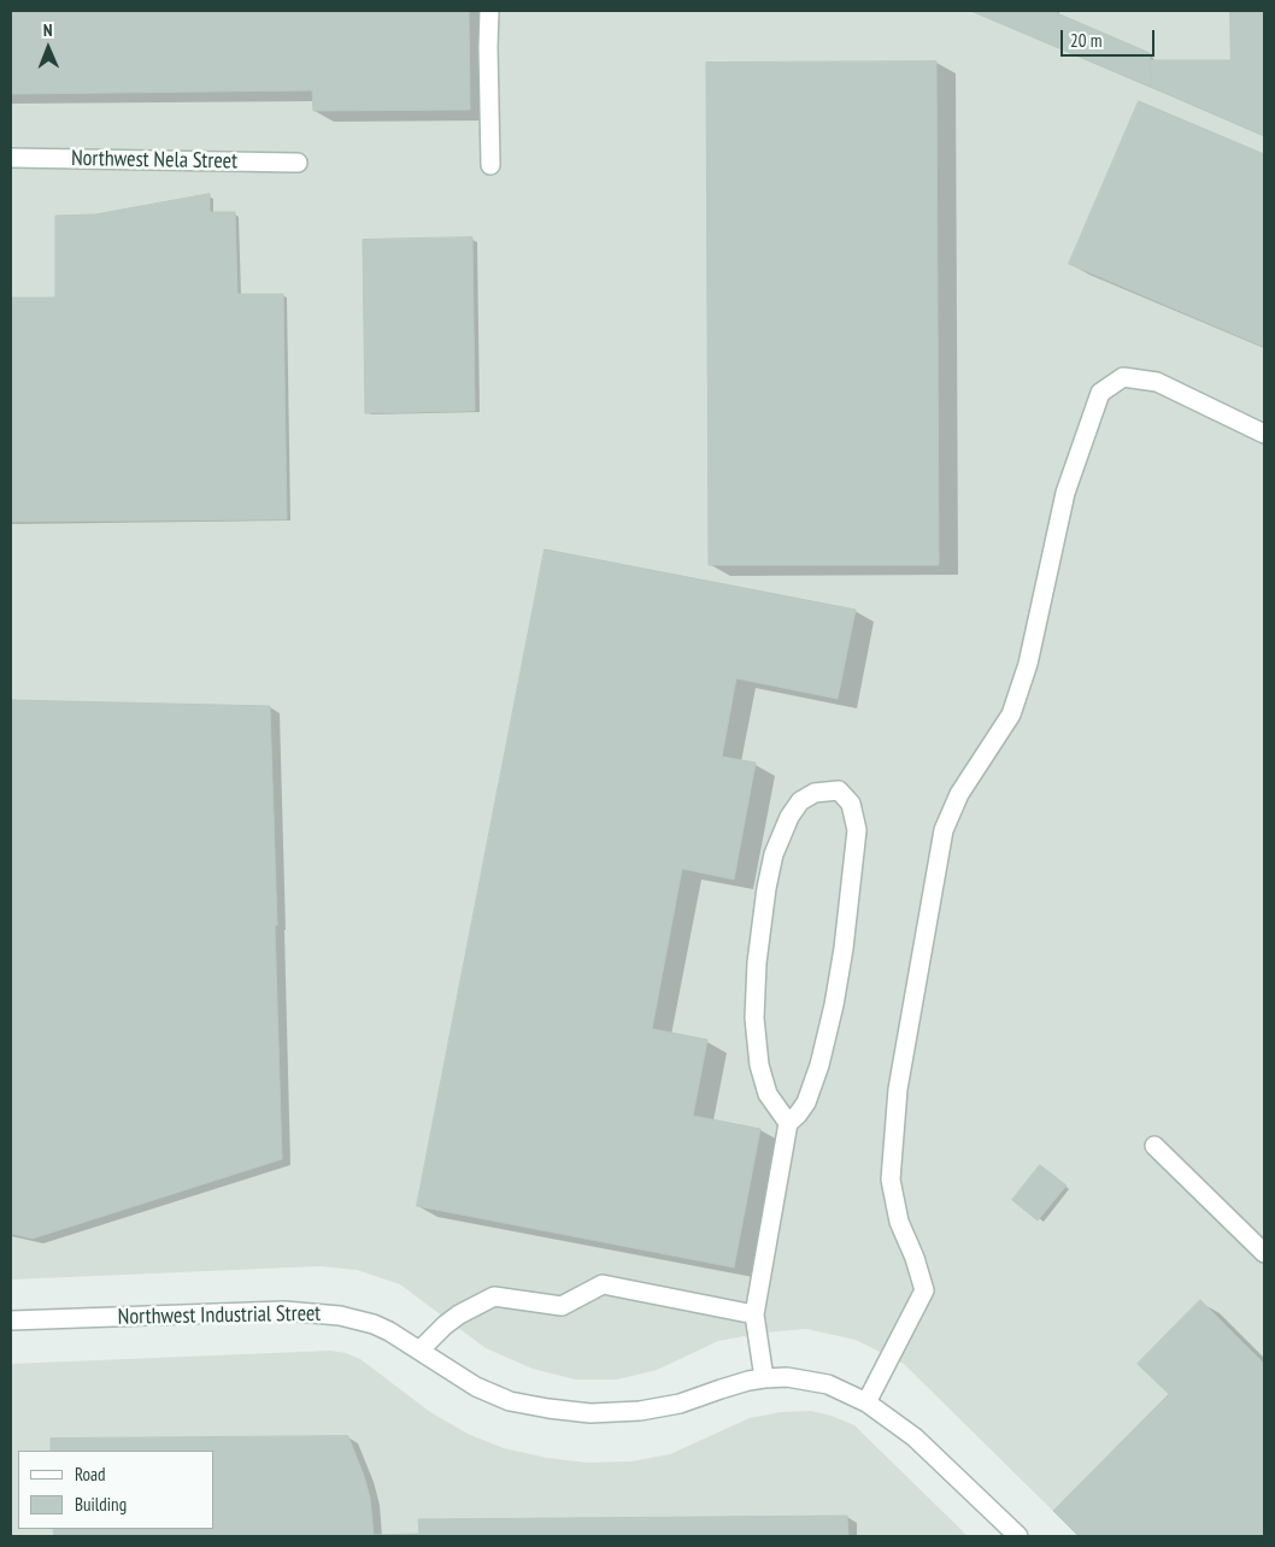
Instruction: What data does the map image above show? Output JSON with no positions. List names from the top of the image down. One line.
{"streets":{"street":["Northwest Nela Street","Northwest Industrial Street"]},"legend":["Road","Building"],"scale_bar":"20 m","north":"top"}
